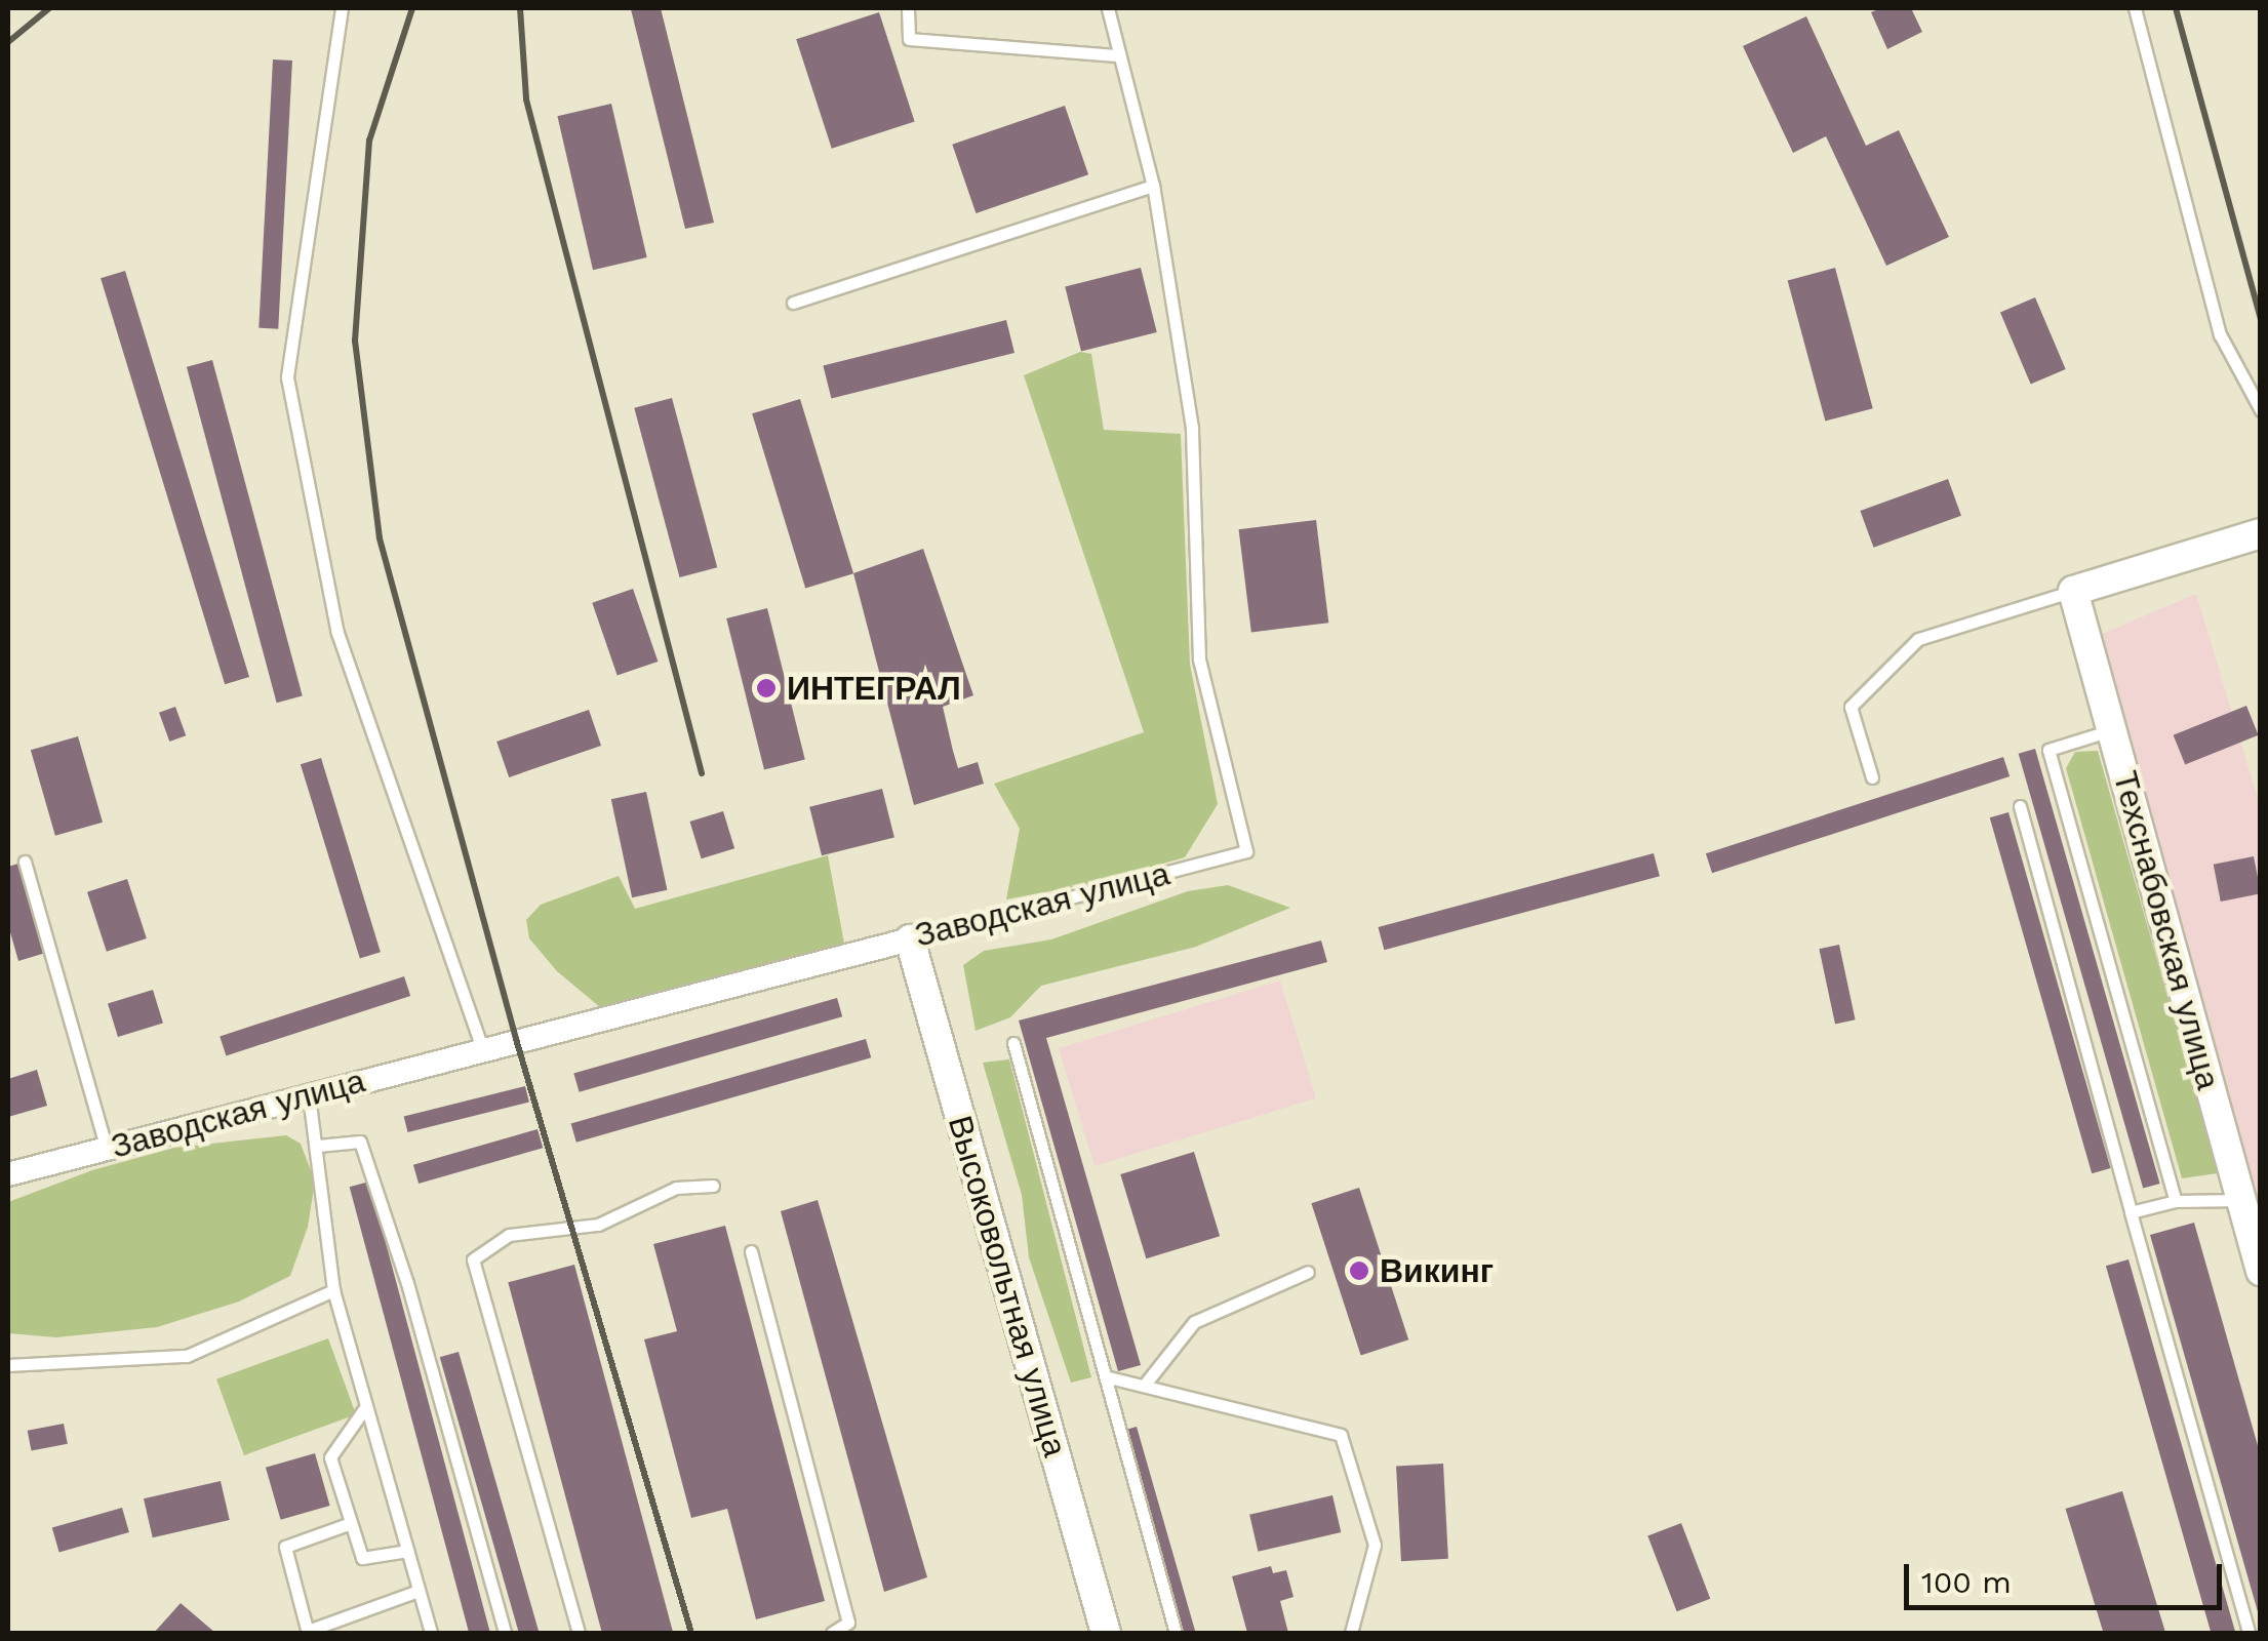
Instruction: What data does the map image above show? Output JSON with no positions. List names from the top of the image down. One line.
{"streets":{"street":["Заводская улица","Техснабовская улица","Высоковольтная улица"]},"crossings":[["Заводская улица","Высоковольтная улица"]],"places":["ИНТЕГРАЛ","Викинг"],"scale_bar":"100 m"}
